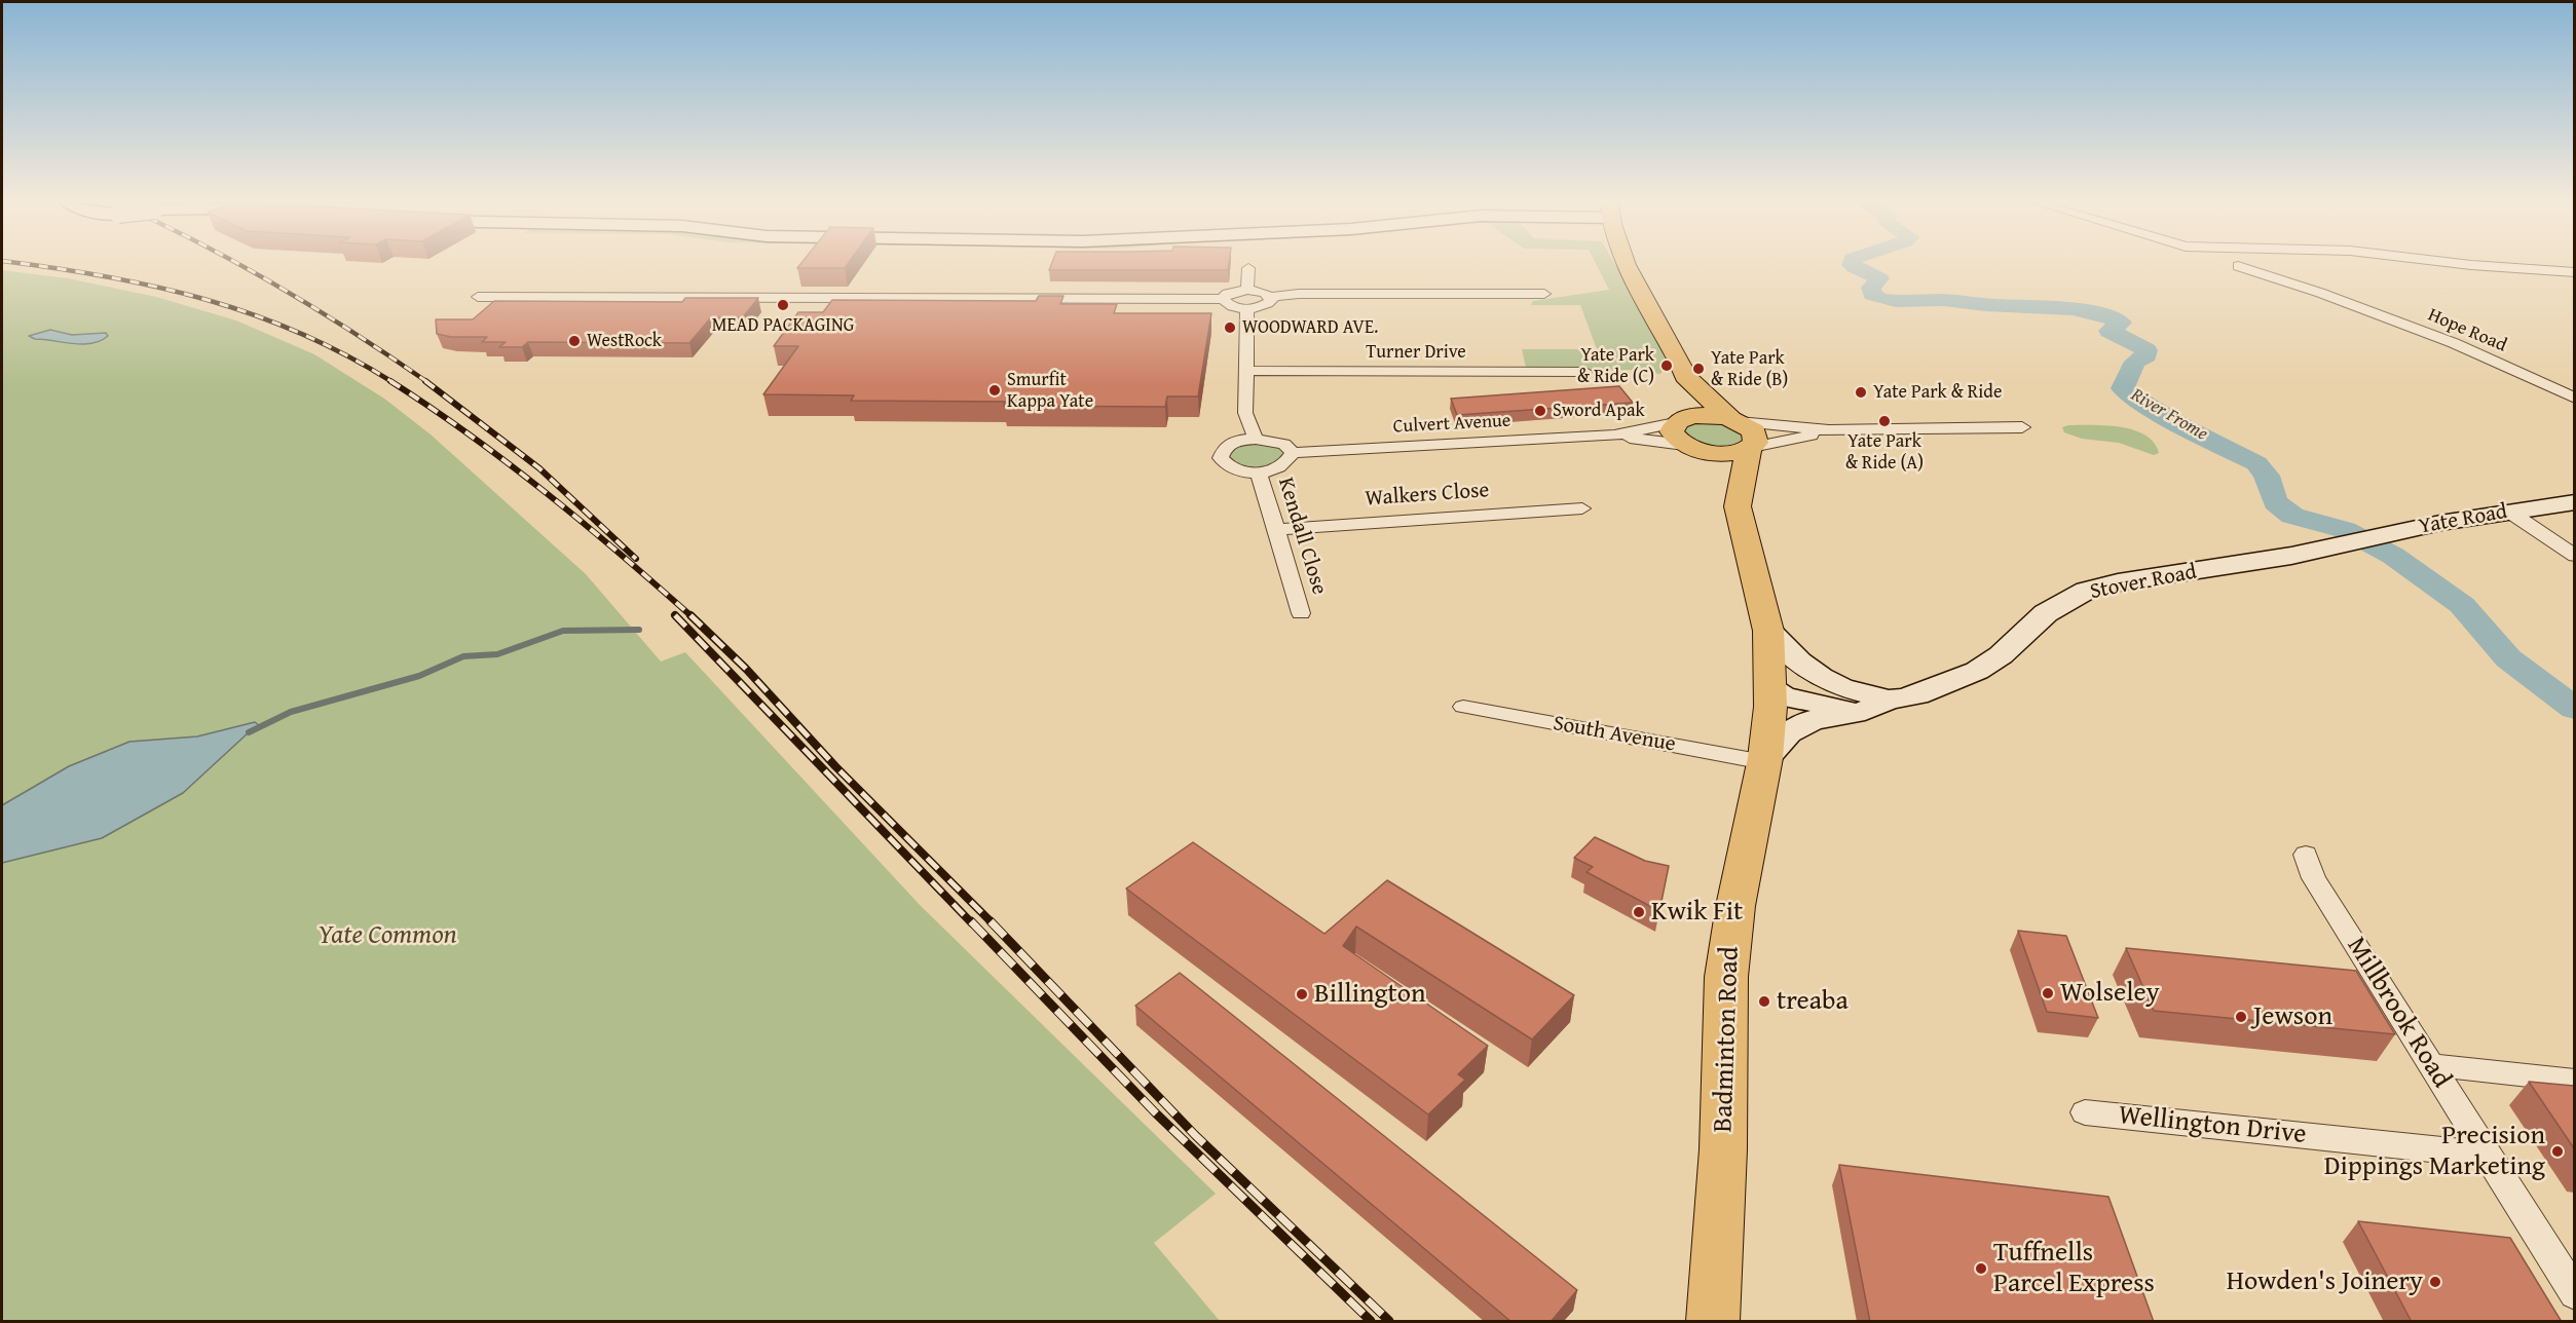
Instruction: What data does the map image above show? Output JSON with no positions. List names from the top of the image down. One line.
{"streets":{"main road":["Badminton Road"],"street":["Hope Road","Turner Drive","Culvert Avenue","Walkers Close","Yate Road","Kendall Close","Stover Road","South Avenue","Millbrook Road","Wellington Drive"]},"crossings":[["Culvert Avenue","Badminton Road"],["Walkers Close","Kendall Close"],["Yate Road","Stover Road"],["Stover Road","South Avenue"],["Stover Road","Badminton Road"],["South Avenue","Badminton Road"],["Millbrook Road","Wellington Drive"]],"water":["River Frome"],"parks":["Yate Common"],"places":["MEAD PACKAGING","WOODWARD AVE.","WestRock","Yate Park & Ride (C)","Yate Park & Ride (B)","Smurfit Kappa Yate","Yate Park & Ride","Sword Apak","Yate Park & Ride (A)","Kwik Fit","Wolseley","Billington","treaba","Jewson","Precision Dippings Marketing","Tuffnells Parcel Express","Howden's Joinery"]}
